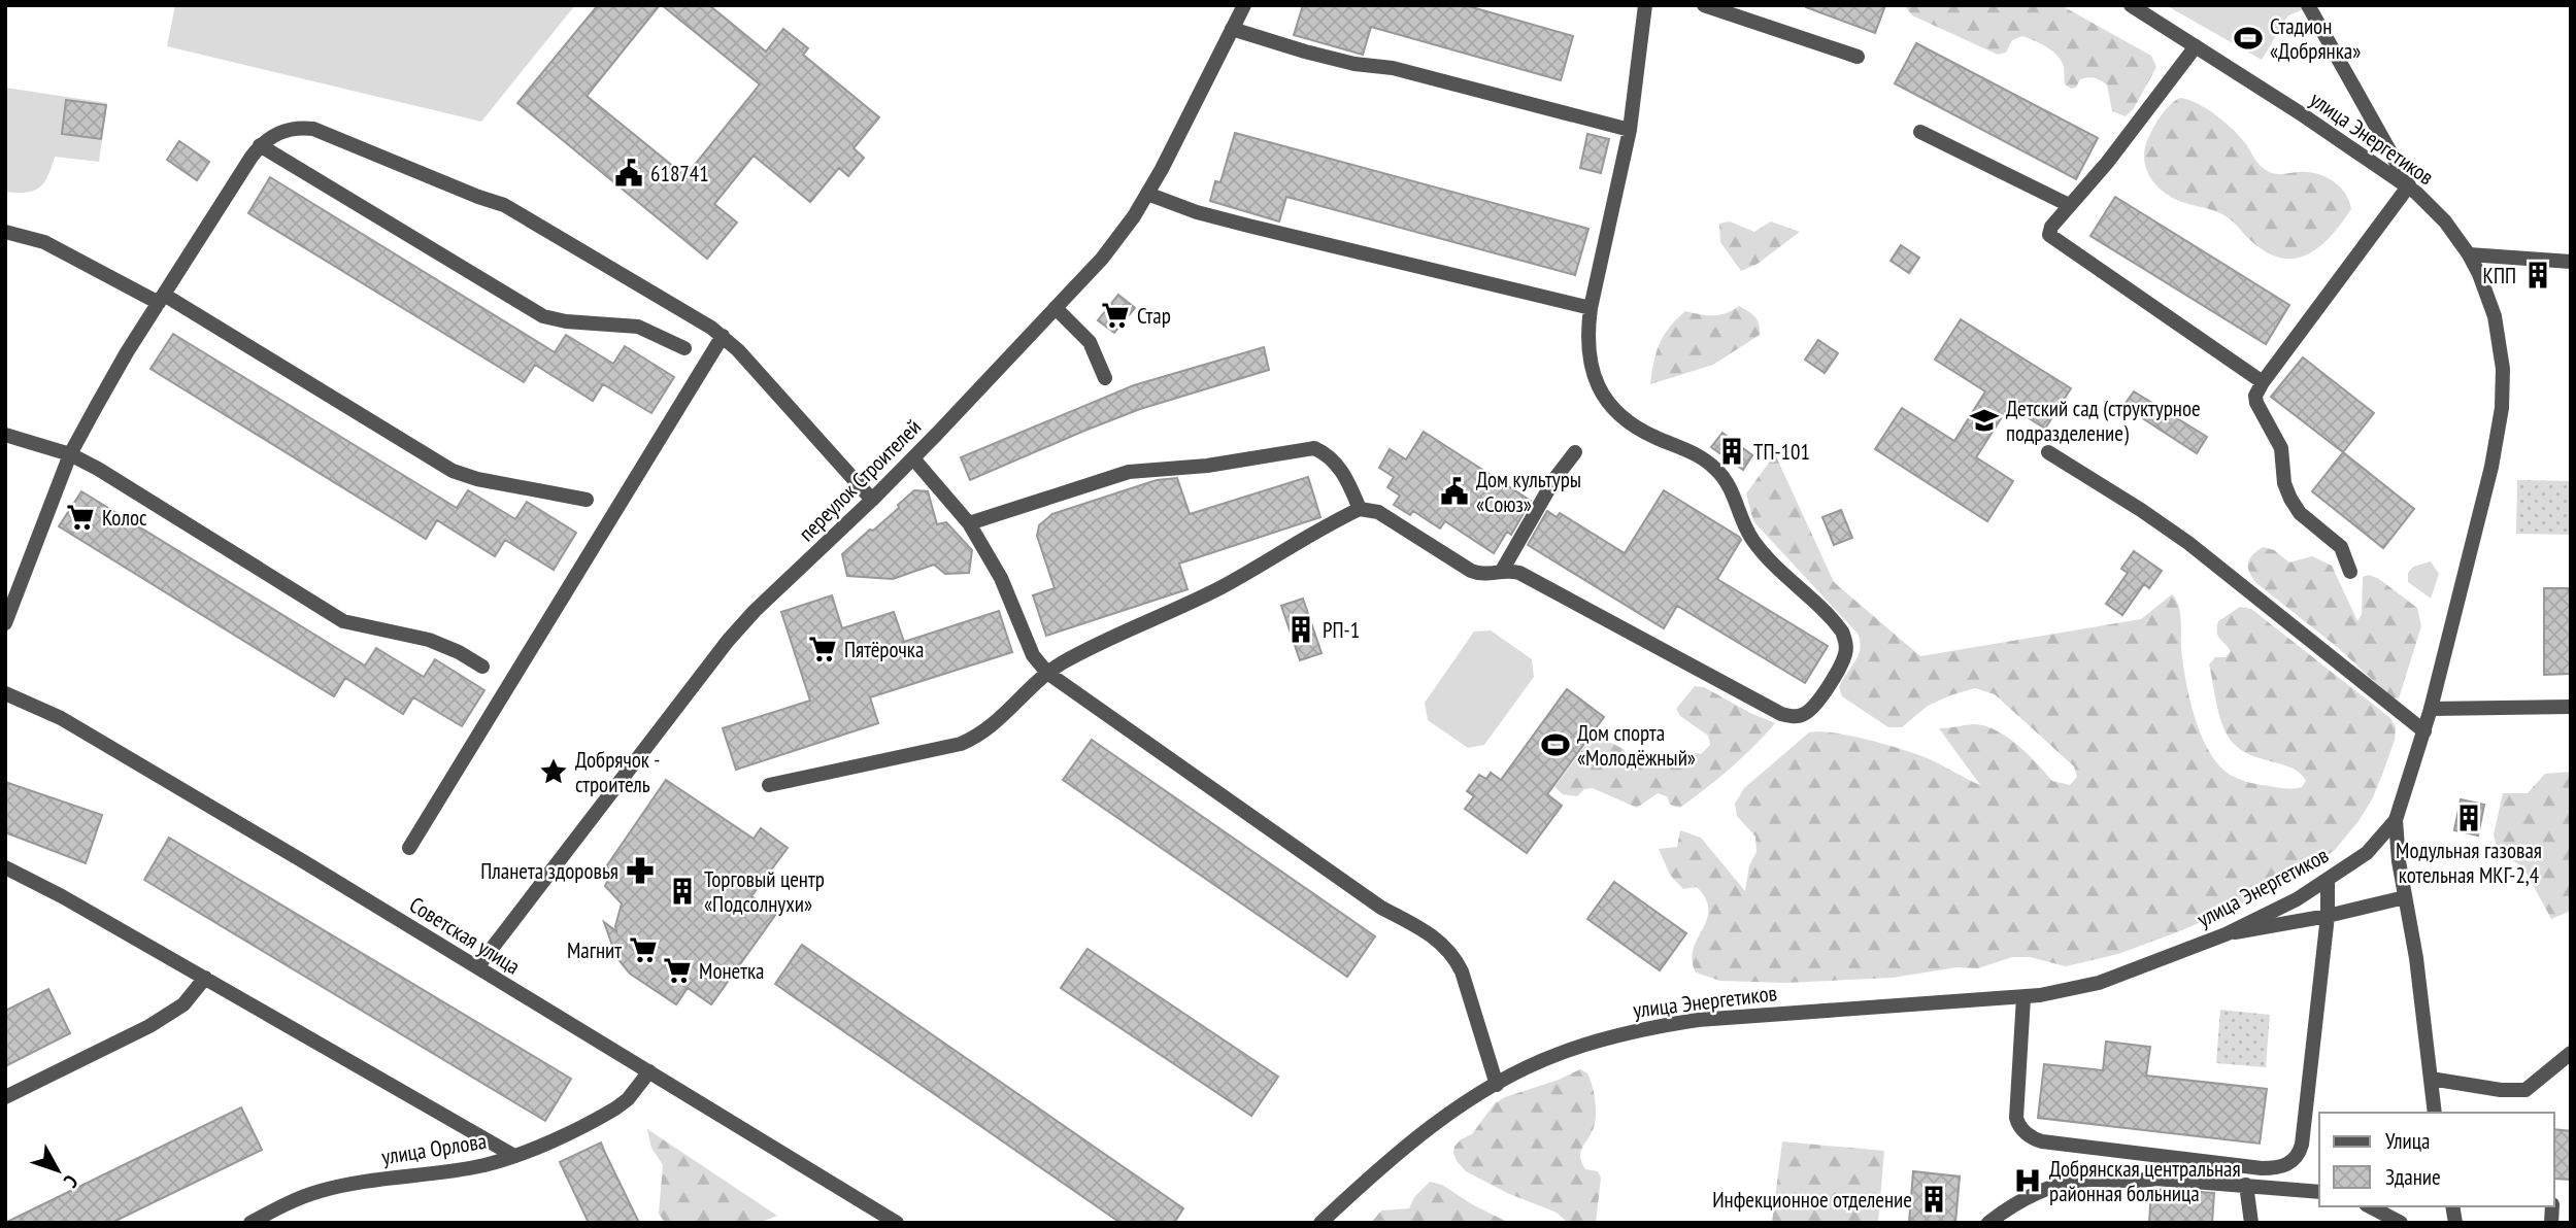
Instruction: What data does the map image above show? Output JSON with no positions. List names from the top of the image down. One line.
{"streets":{"street":["улица Энергетиков","переулок Строителей","Советская улица","улица Орлова"]},"crossings":[["переулок Строителей","Советская улица"],["Советская улица","улица Орлова"]],"places":{"sports":["Стадион «Добрянка»","Дом спорта «Молодёжный»"],"public building":["618741","Дом культуры «Союз»"],"building":["КПП","ТП-101","РП-1","Модульная газовая котельная МКГ-2,4","Торговый центр «Подсолнухи»","Инфекционное отделение"],"supermarket":["Стар","Колос","Пятёрочка","Магнит","Монетка"],"school or university":["Детский сад (структурное подразделение)"],"place":["Добрячок - строитель"],"pharmacy":["Планета здоровья"],"hospital":["Добрянская центральная районная больница"]},"legend":["Улица","Здание"],"north":"bottom right"}
